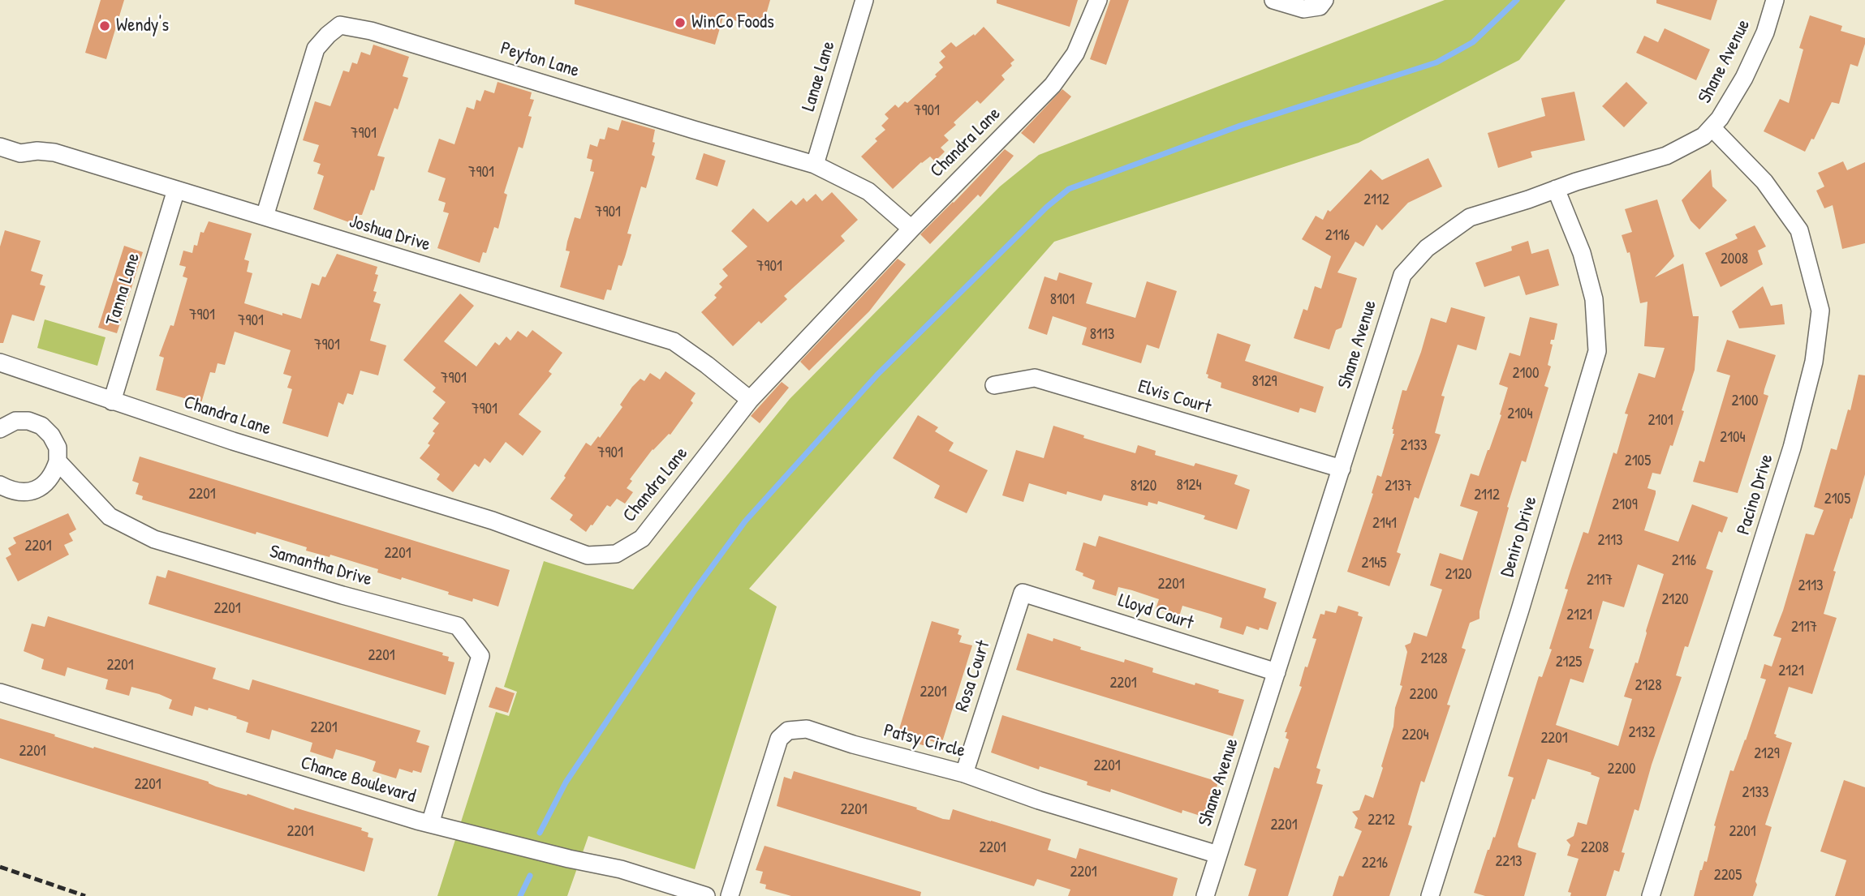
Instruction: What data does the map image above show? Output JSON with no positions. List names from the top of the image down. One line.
{"streets":{"street":["Peyton Lane","Shane Avenue","Lanae Lane","Chandra Lane","Joshua Drive","Tanna Lane","Elvis Court","Pacino Drive","Deniro Drive","Samantha Drive","Lloyd Court","Rosa Court","Patsy Circle","Chance Boulevard"]},"crossings":[["Peyton Lane","Lanae Lane"],["Peyton Lane","Chandra Lane"],["Peyton Lane","Joshua Drive"],["Shane Avenue","Elvis Court"],["Shane Avenue","Pacino Drive"],["Shane Avenue","Deniro Drive"],["Shane Avenue","Lloyd Court"],["Shane Avenue","Patsy Circle"],["Chandra Lane","Joshua Drive"],["Chandra Lane","Tanna Lane"],["Joshua Drive","Tanna Lane"],["Samantha Drive","Chance Boulevard"],["Lloyd Court","Rosa Court"],["Rosa Court","Patsy Circle"]],"places":["WinCo Foods","Wendy's"],"house_numbers":["7901","7901","7901","2112","7901","2116","2008","7901","8101","7901","7901","8113","7901","2100","7901","8129","2100","7901","2104","2101","2104","2133","7901","2105","8124","8120","2137","2201","2112","2105","2109","2141","2113","2201","2201","2116","2145","2120","2117","2201","2113","2120","2201","2121","2117","2201","2128","2125","2201","2121","2201","2128","2201","2200","2201","2132","2204","2201","2201","2129","2201","2200","2201","2133","2201","2212","2201","2201","2201","2201","2208","2213","2216","2201","2205"]}
